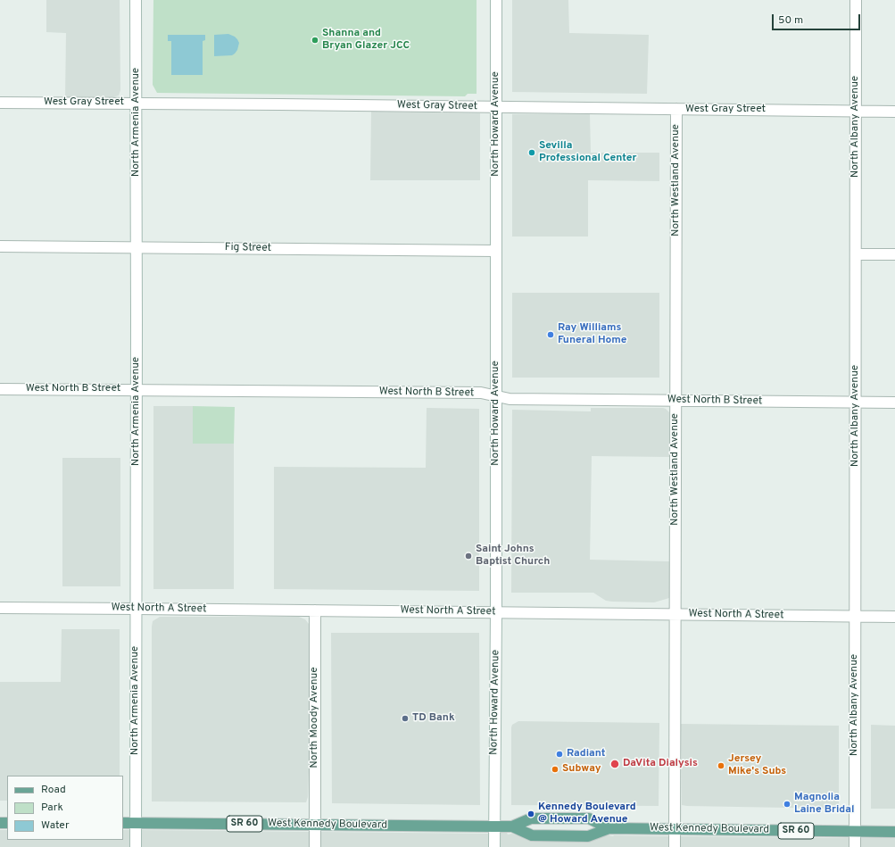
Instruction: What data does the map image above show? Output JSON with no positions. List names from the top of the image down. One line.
{"streets":{"main road":["SR 60","West Kennedy Boulevard"],"street":["West Gray Street","North Armenia Avenue","North Howard Avenue","North Albany Avenue","North Westland Avenue","Fig Street","West North B Street","West North A Street","North Moody Avenue"]},"crossings":[["West Gray Street","North Armenia Avenue"],["West Gray Street","North Howard Avenue"],["West Gray Street","North Albany Avenue"],["West Gray Street","North Westland Avenue"],["North Armenia Avenue","Fig Street"],["North Armenia Avenue","West North B Street"],["North Armenia Avenue","West North A Street"],["North Armenia Avenue","West Kennedy Boulevard"],["North Howard Avenue","Fig Street"],["North Howard Avenue","West North B Street"],["North Howard Avenue","West North A Street"],["North Howard Avenue","West Kennedy Boulevard"],["North Albany Avenue","West North B Street"],["North Albany Avenue","West North A Street"],["North Albany Avenue","West Kennedy Boulevard"],["North Westland Avenue","West North B Street"],["North Westland Avenue","West North A Street"],["North Westland Avenue","West Kennedy Boulevard"],["West North A Street","North Moody Avenue"],["North Moody Avenue","West Kennedy Boulevard"]],"places":["Shanna and Bryan Glazer JCC","Sevilla Professional Center","Ray Williams Funeral Home","Saint Johns Baptist Church","TD Bank","Radiant","DaVita Dialysis","Jersey Mike's Subs","Subway","Magnolia Laine Bridal","Kennedy Boulevard @ Howard Avenue"],"legend":["Road","Park","Water"],"scale_bar":"50 m"}
